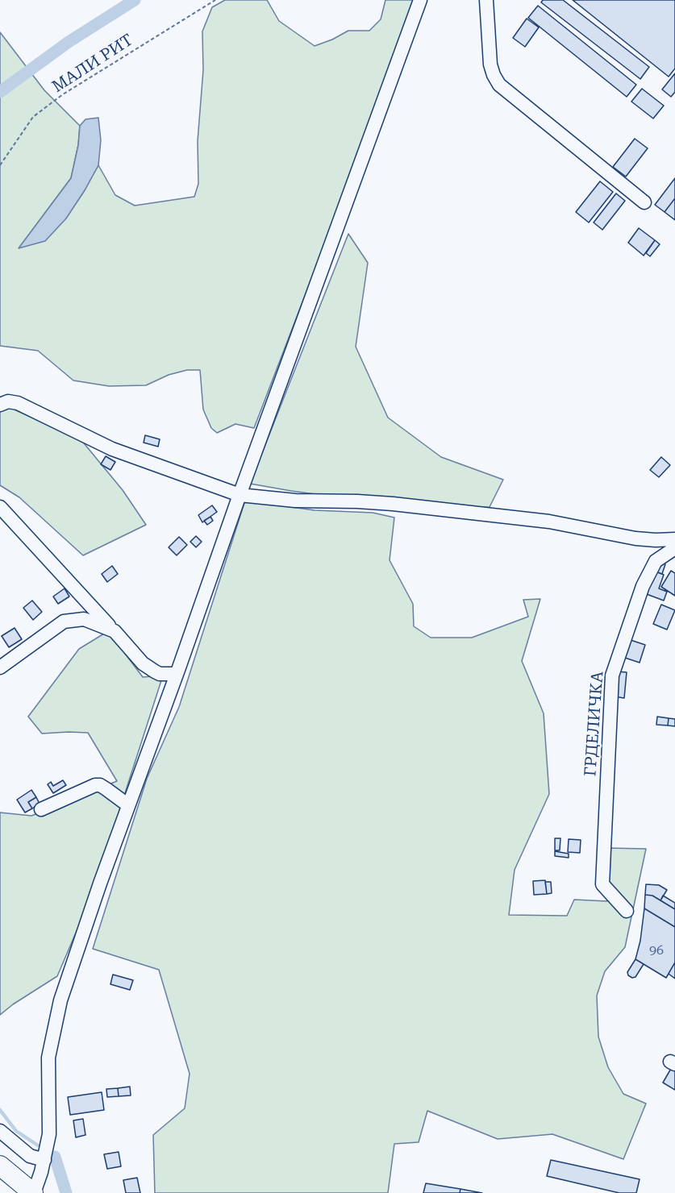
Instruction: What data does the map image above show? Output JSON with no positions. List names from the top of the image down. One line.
{"streets":{"lane":["ГРДЕЛИЧКА"],"path":["МАЛИ РИТ"]},"house_numbers":["96"]}
